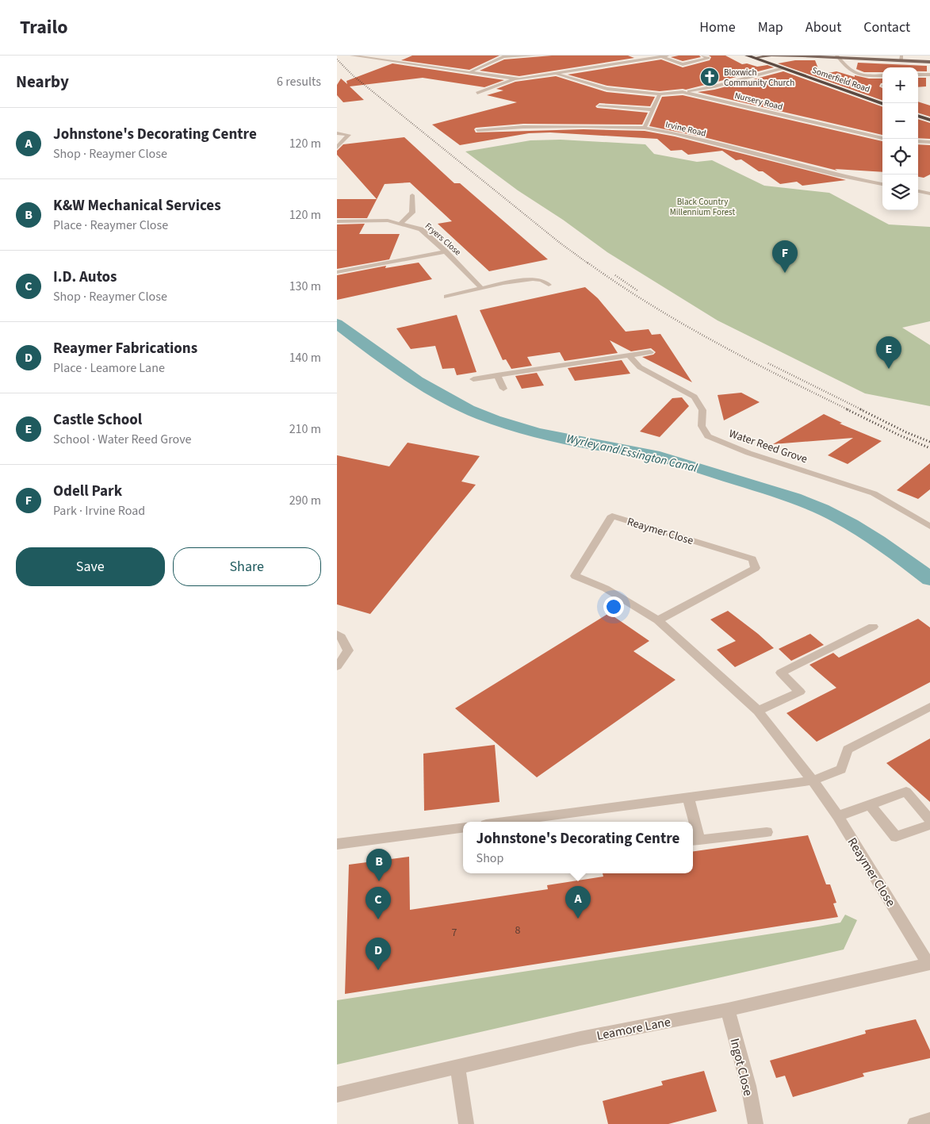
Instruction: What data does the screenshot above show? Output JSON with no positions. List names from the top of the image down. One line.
{"streets":{"highway":["Somerfield Road"],"street":["Nursery Road","Irvine Road","Fryers Close","Water Reed Grove","Reaymer Close","Leamore Lane","Ingot Close"]},"crossings":[["Reaymer Close","Leamore Lane"],["Leamore Lane","Ingot Close"]],"water":["Wyrley and Essington Canal"],"parks":["Black Country Millennium Forest"],"places":{"church":["Bloxwich Community Church"]},"house_numbers":["8","7"],"page":{"header":"Trailo","nav":["Home","Map","About","Contact"],"heading":["Nearby","6 results"],"map_buttons":["+","−"],"list":[{"mark":"A","name":"Johnstone's Decorating Centre","note":"Shop · Reaymer Close","value":"120 m"},{"mark":"B","name":"K&W Mechanical Services","note":"Place · Reaymer Close","value":"120 m"},{"mark":"C","name":"I.D. Autos","note":"Shop · Reaymer Close","value":"130 m"},{"mark":"D","name":"Reaymer Fabrications","note":"Place · Leamore Lane","value":"140 m"},{"mark":"E","name":"Castle School","note":"School · Water Reed Grove","value":"210 m"},{"mark":"F","name":"Odell Park","note":"Park · Irvine Road","value":"290 m"}],"pins":["F","E","B","A","C","D"],"buttons":["Save","Share"],"popup":["Johnstone's Decorating Centre","Shop"]}}
